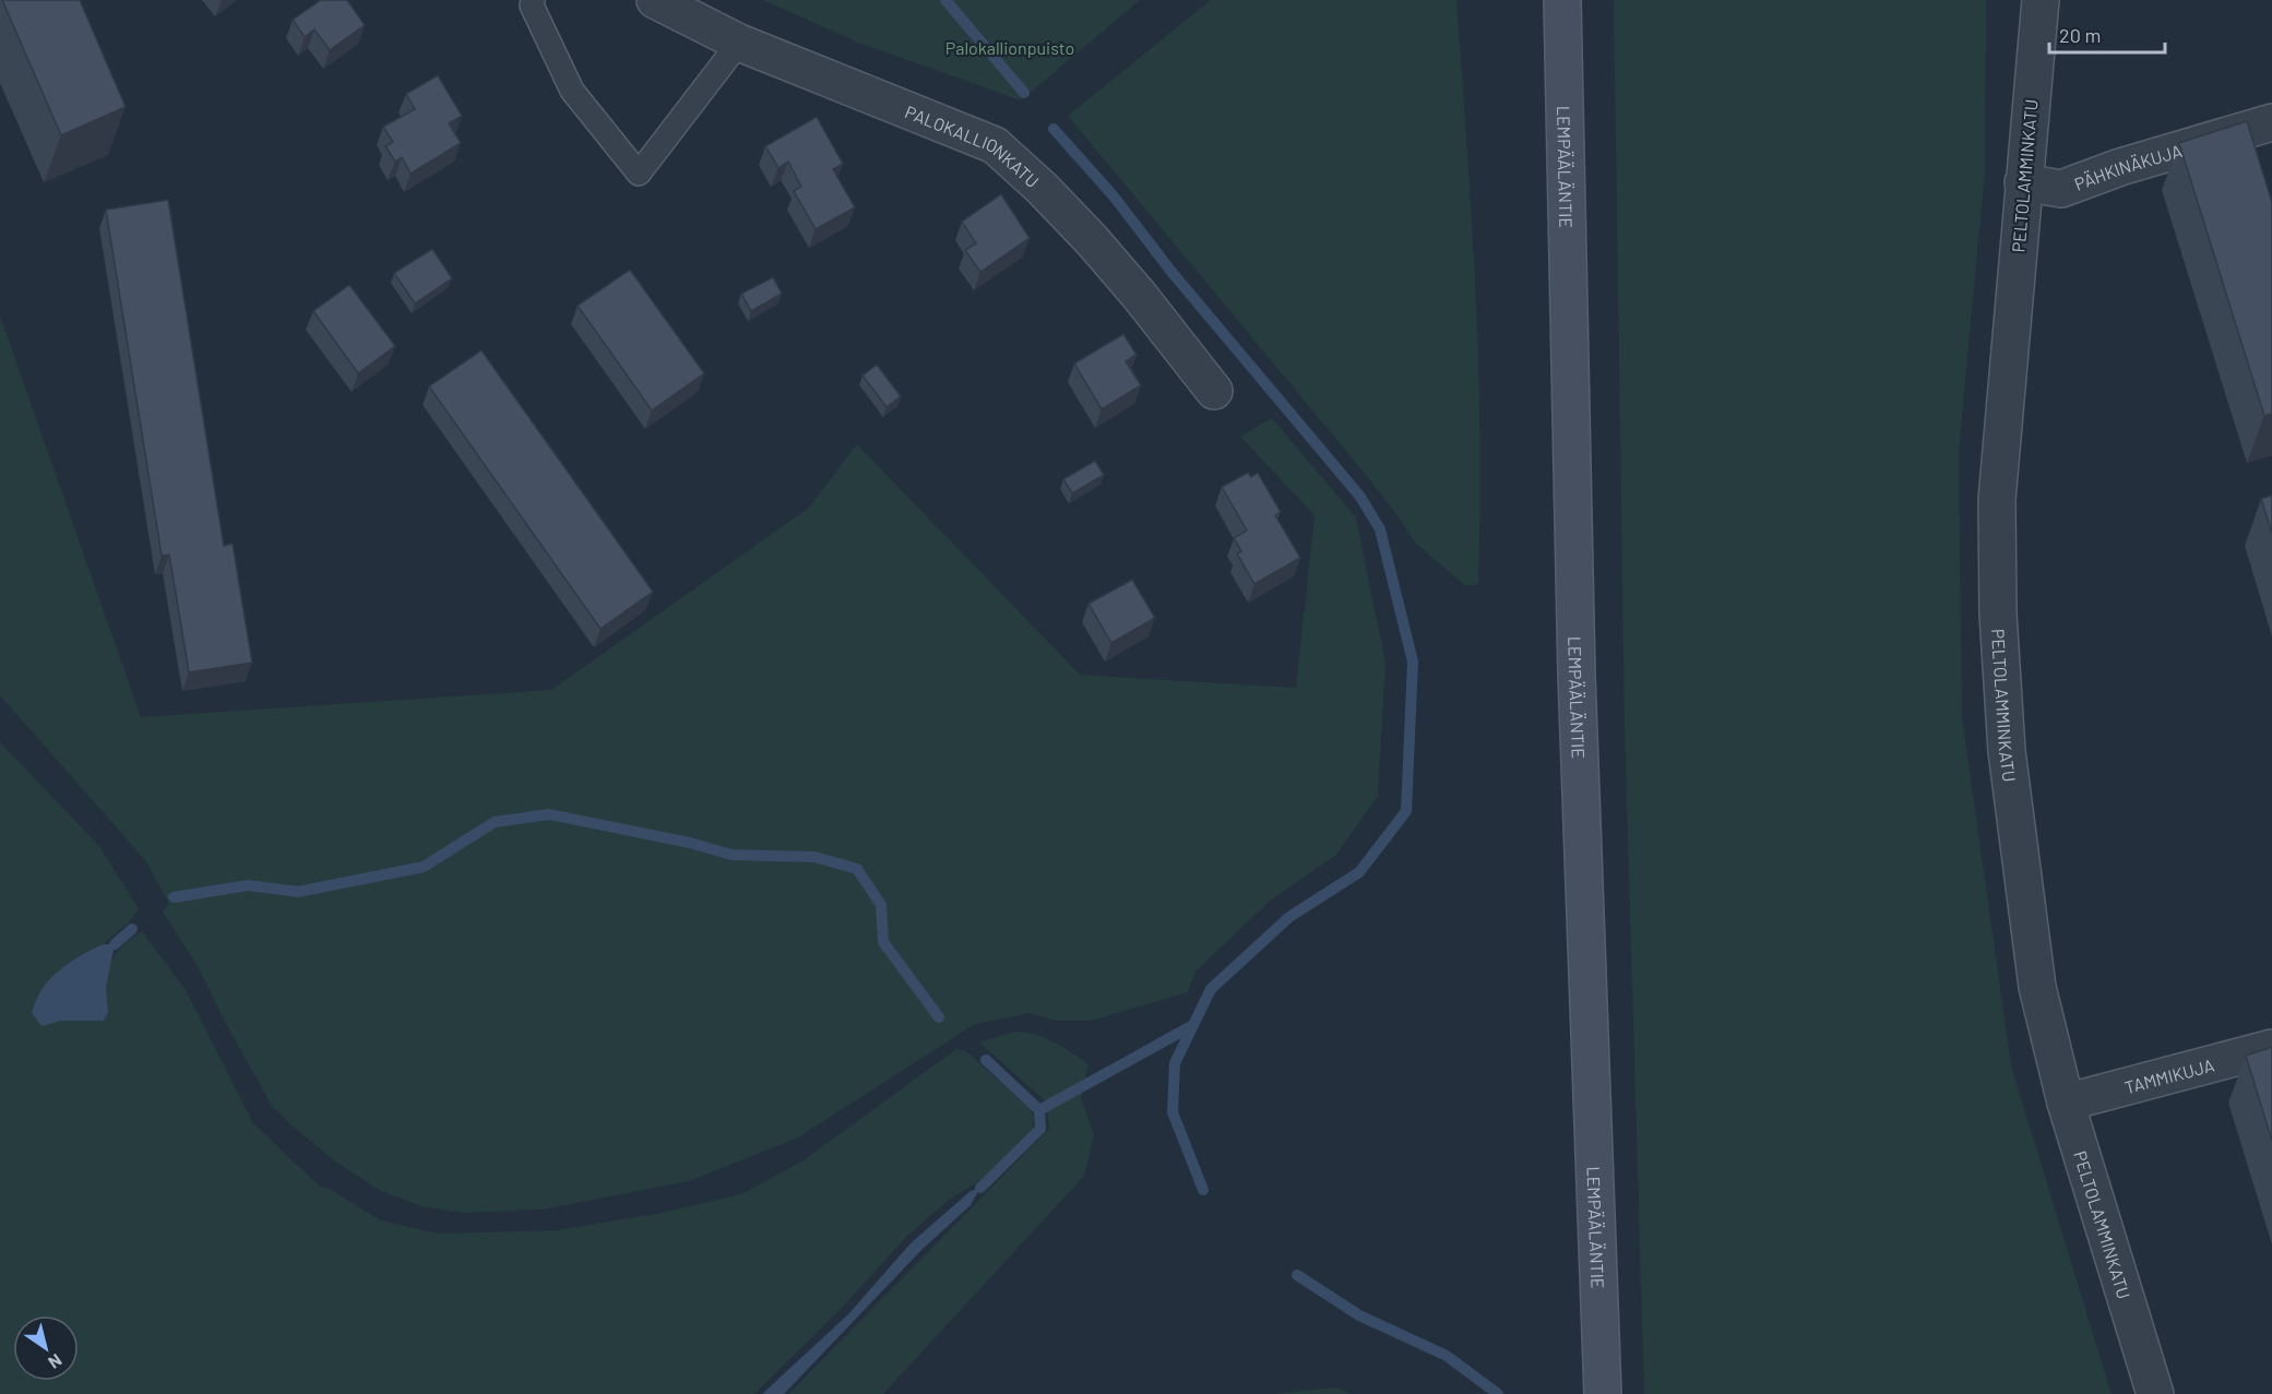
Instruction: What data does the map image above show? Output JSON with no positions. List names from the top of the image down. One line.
{"streets":{"main road":["LEMPÄÄLÄNTIE"],"street":["PALOKALLIONKATU","PÄHKINÄKUJA","PELTOLAMMINKATU","TAMMIKUJA"]},"crossings":[["PÄHKINÄKUJA","PELTOLAMMINKATU"],["PELTOLAMMINKATU","TAMMIKUJA"]],"parks":["Palokallionpuisto"],"scale_bar":"20 m","north":"bottom right"}
